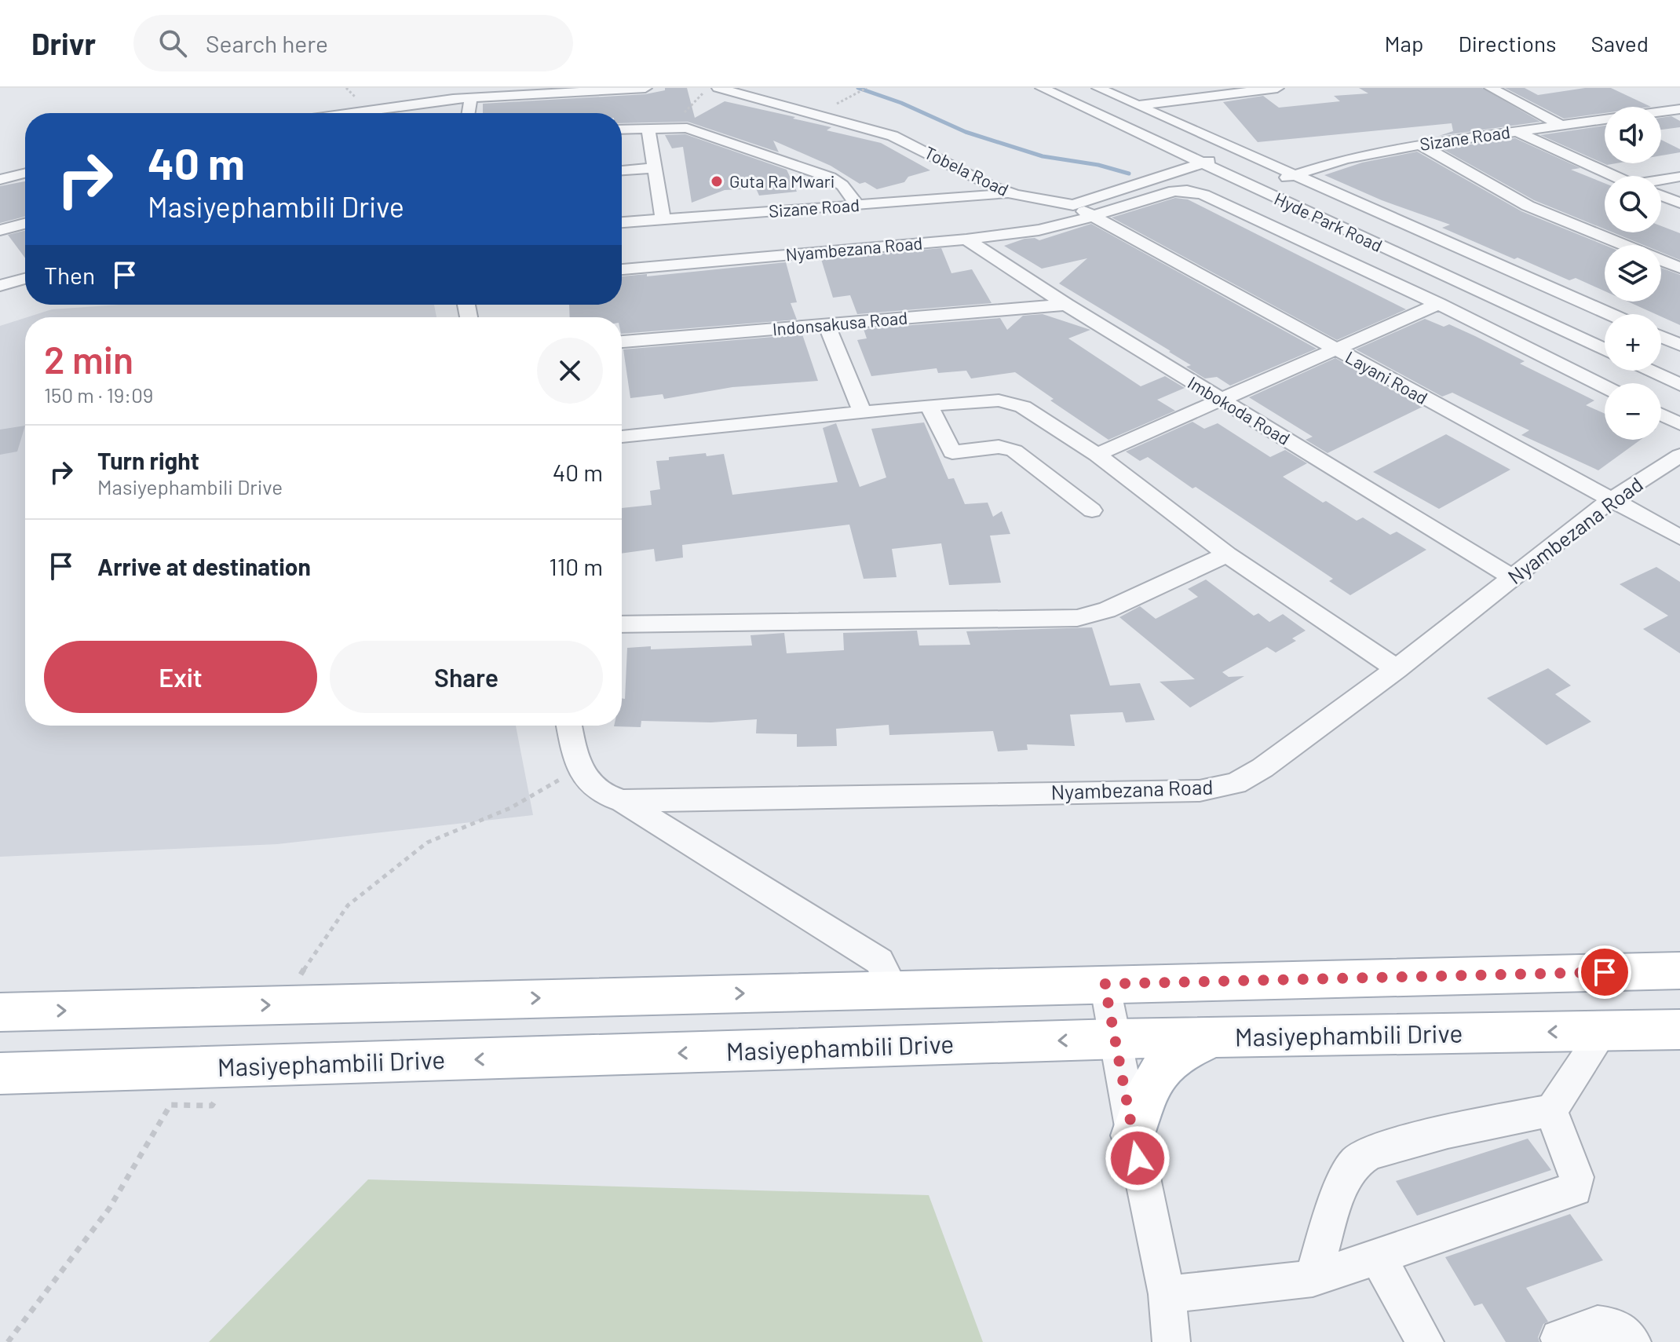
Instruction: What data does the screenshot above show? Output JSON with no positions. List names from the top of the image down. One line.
{"streets":{"main road":["Masiyephambili Drive"],"street":["Sizane Road","Tobela Road","Hyde Park Road","Nyambezana Road","Indonsakusa Road","Layani Road","Imbokoda Road"]},"crossings":[["Sizane Road","Tobela Road"],["Sizane Road","Hyde Park Road"],["Tobela Road","Hyde Park Road"],["Tobela Road","Layani Road"],["Nyambezana Road","Layani Road"],["Nyambezana Road","Imbokoda Road"],["Indonsakusa Road","Imbokoda Road"]],"places":["Guta Ra Mwari"],"page":{"header":"Drivr","search":"Search here","nav":["Map","Directions","Saved"],"map_buttons":["+","−"],"turn":["40 m","Masiyephambili Drive"],"then":"Then","heading":["2 min","150 m · 19:09"],"list":[{"name":"Turn right","note":"Masiyephambili Drive","value":"40 m"},{"name":"Arrive at destination","value":"110 m"}],"buttons":["Exit","Share"]}}
